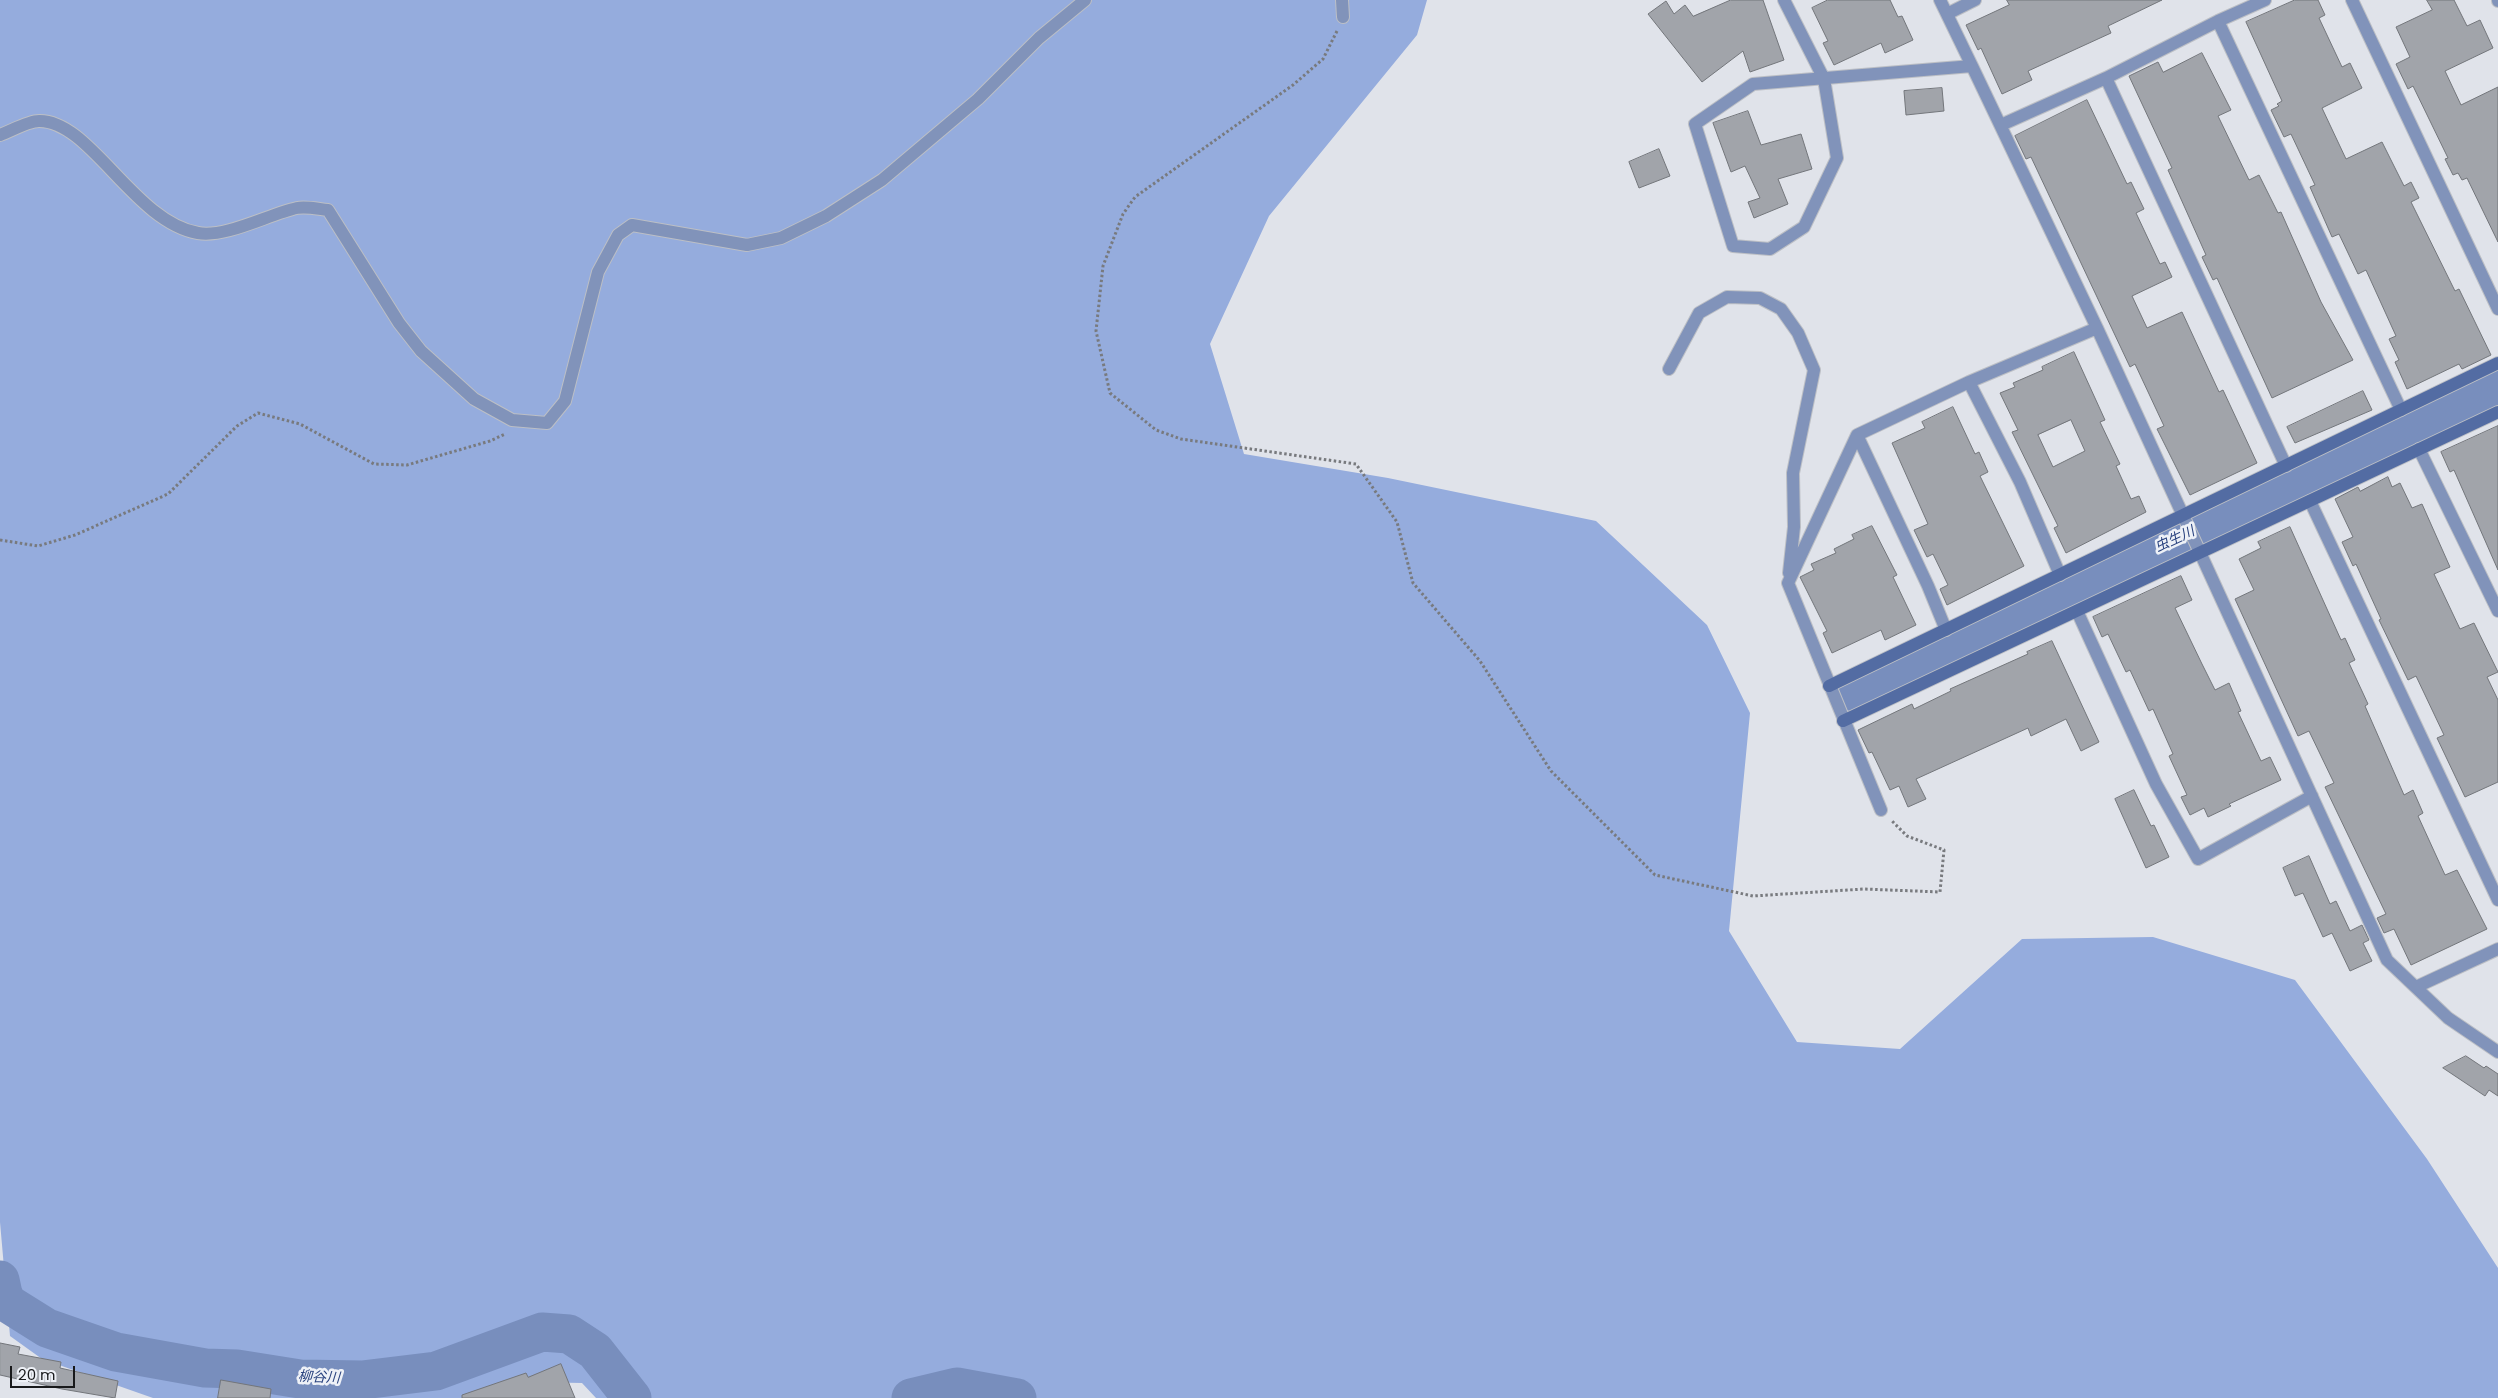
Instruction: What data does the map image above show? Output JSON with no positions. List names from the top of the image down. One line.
{"water":["虫生川","柳谷川"],"scale_bar":"20 m"}
